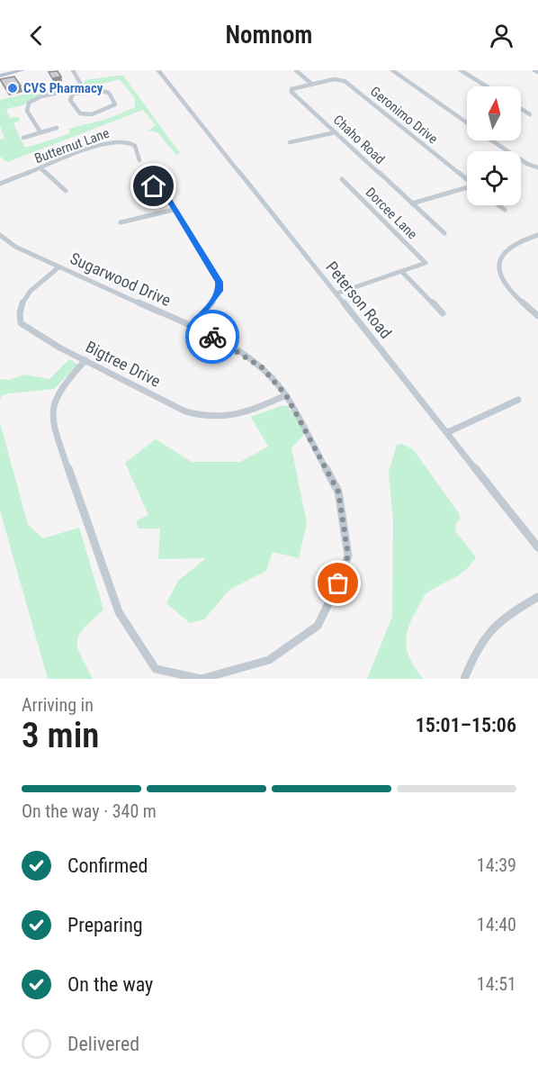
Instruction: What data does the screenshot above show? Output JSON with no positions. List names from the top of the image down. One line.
{"streets":{"street":["Geronimo Drive","Chaho Road","Butternut Lane","Dorcee Lane","Sugarwood Drive","Peterson Road","Bigtree Drive"]},"crossings":[["Geronimo Drive","Chaho Road"],["Sugarwood Drive","Bigtree Drive"]],"places":["CVS Pharmacy"],"north":"top","page":{"header":"Nomnom","heading":["3 min","Arriving in","15:01–15:06"],"bar":"On the way · 340 m","list":[["Confirmed","14:39"],["Preparing","14:40"],["On the way","14:51"],"Delivered"]}}
